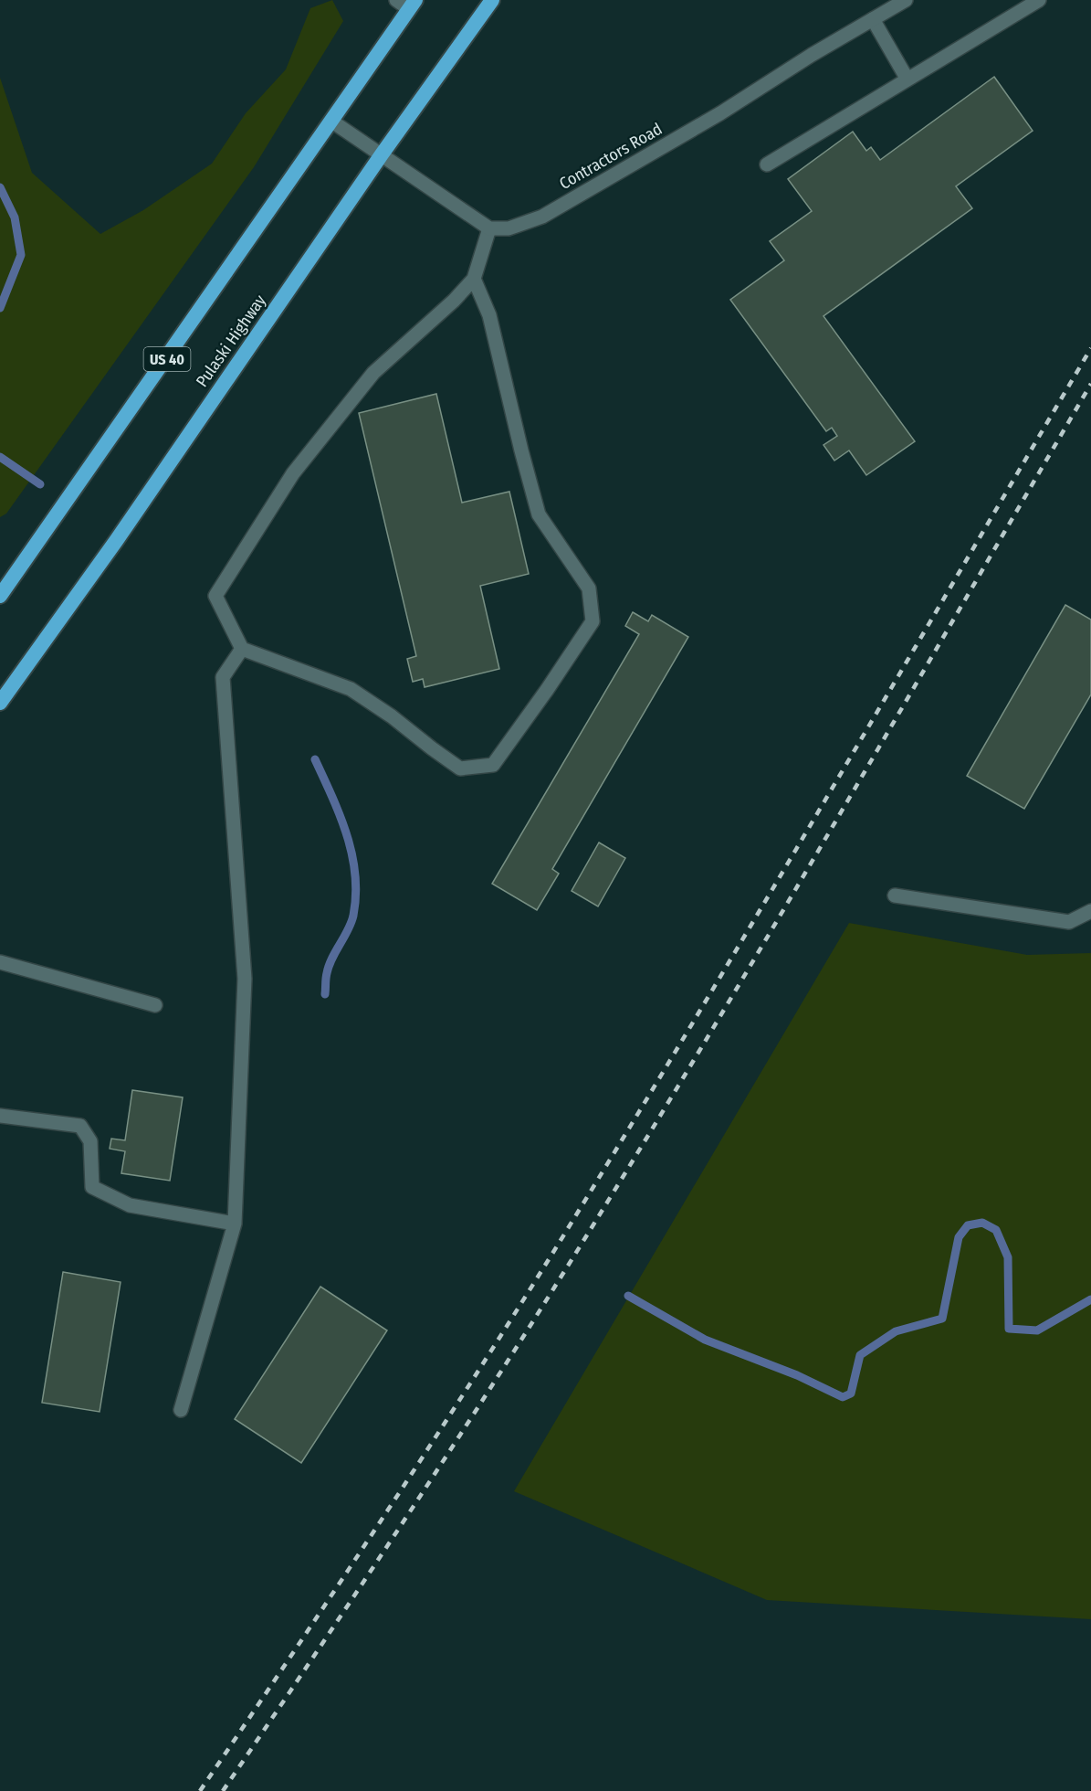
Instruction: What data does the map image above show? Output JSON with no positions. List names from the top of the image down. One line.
{"streets":{"highway":["Pulaski Highway","US 40"],"street":["Contractors Road"]}}
